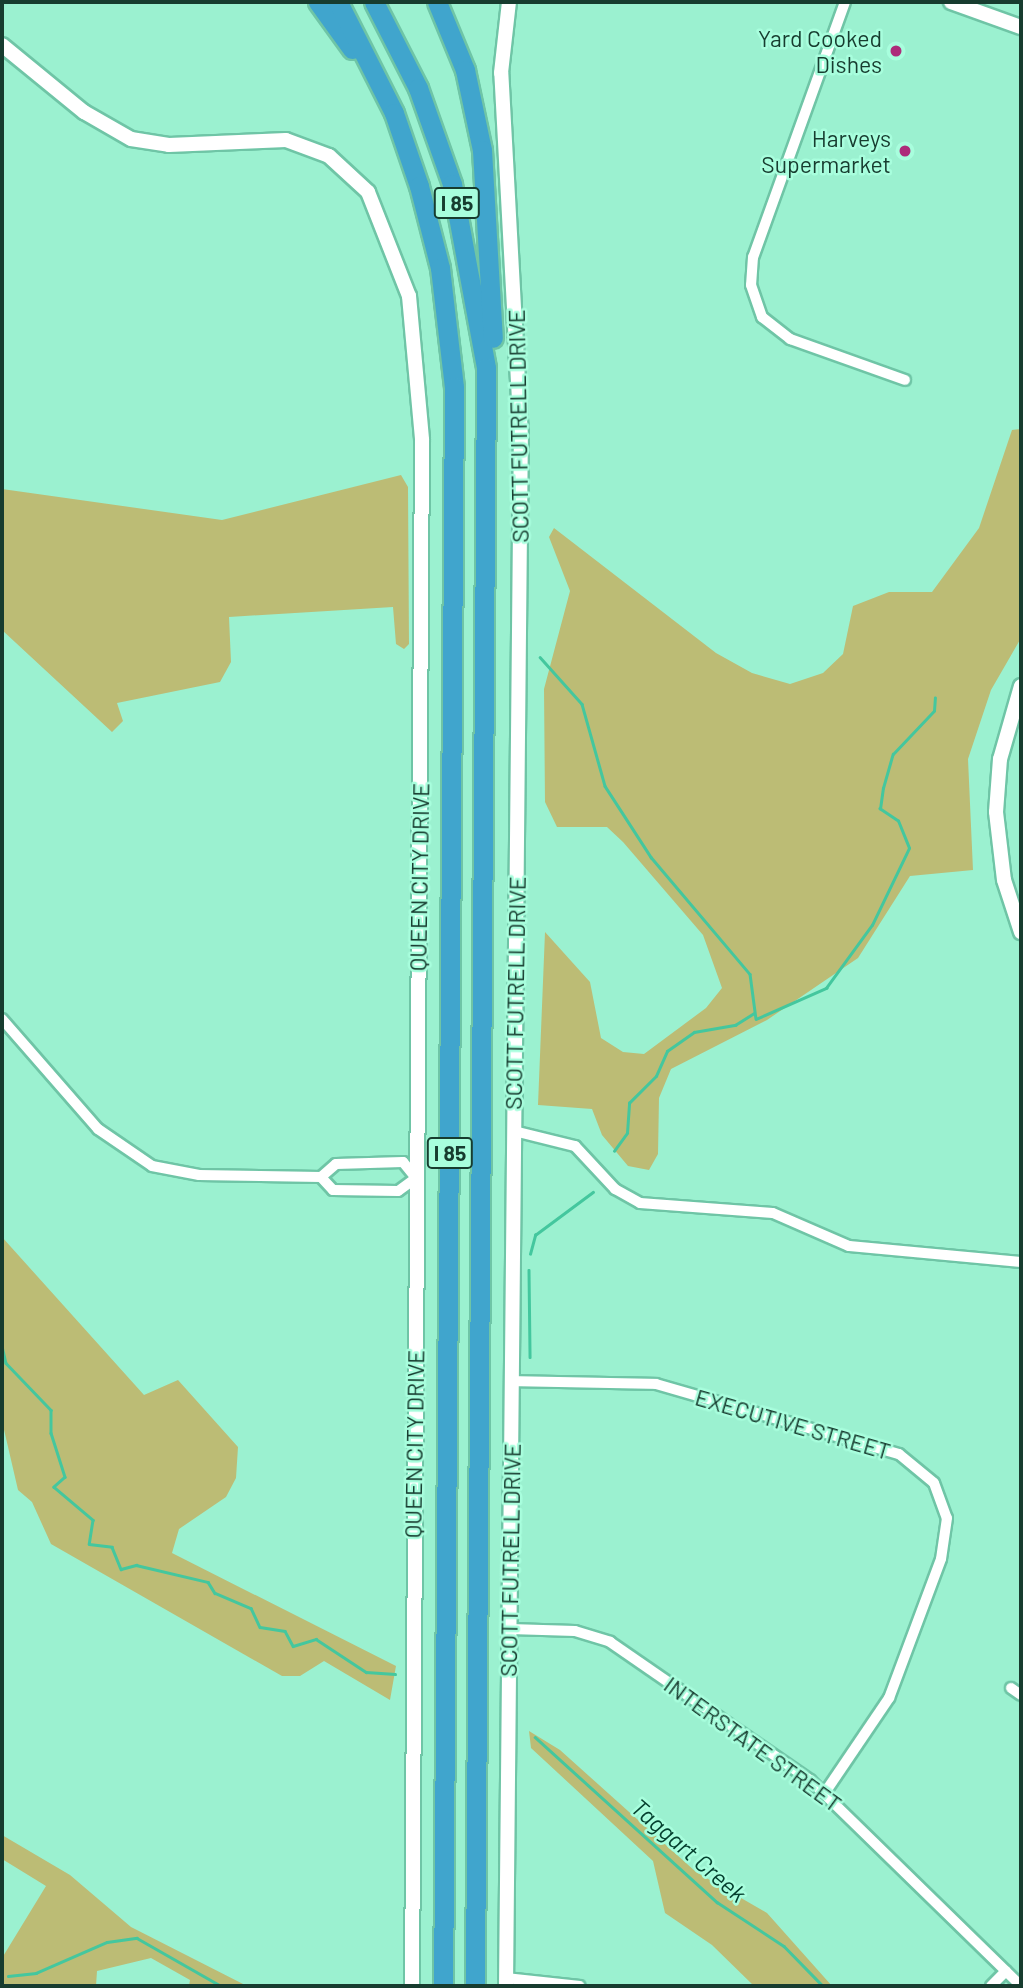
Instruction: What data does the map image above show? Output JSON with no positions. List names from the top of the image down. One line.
{"streets":{"highway":["I 85"],"street":["SCOTT FUTRELL DRIVE","QUEEN CITY DRIVE","EXECUTIVE STREET","INTERSTATE STREET"]},"crossings":[["SCOTT FUTRELL DRIVE","EXECUTIVE STREET"],["SCOTT FUTRELL DRIVE","INTERSTATE STREET"],["EXECUTIVE STREET","INTERSTATE STREET"]],"water":["Taggart Creek"],"places":["Yard Cooked Dishes","Harveys Supermarket"]}
